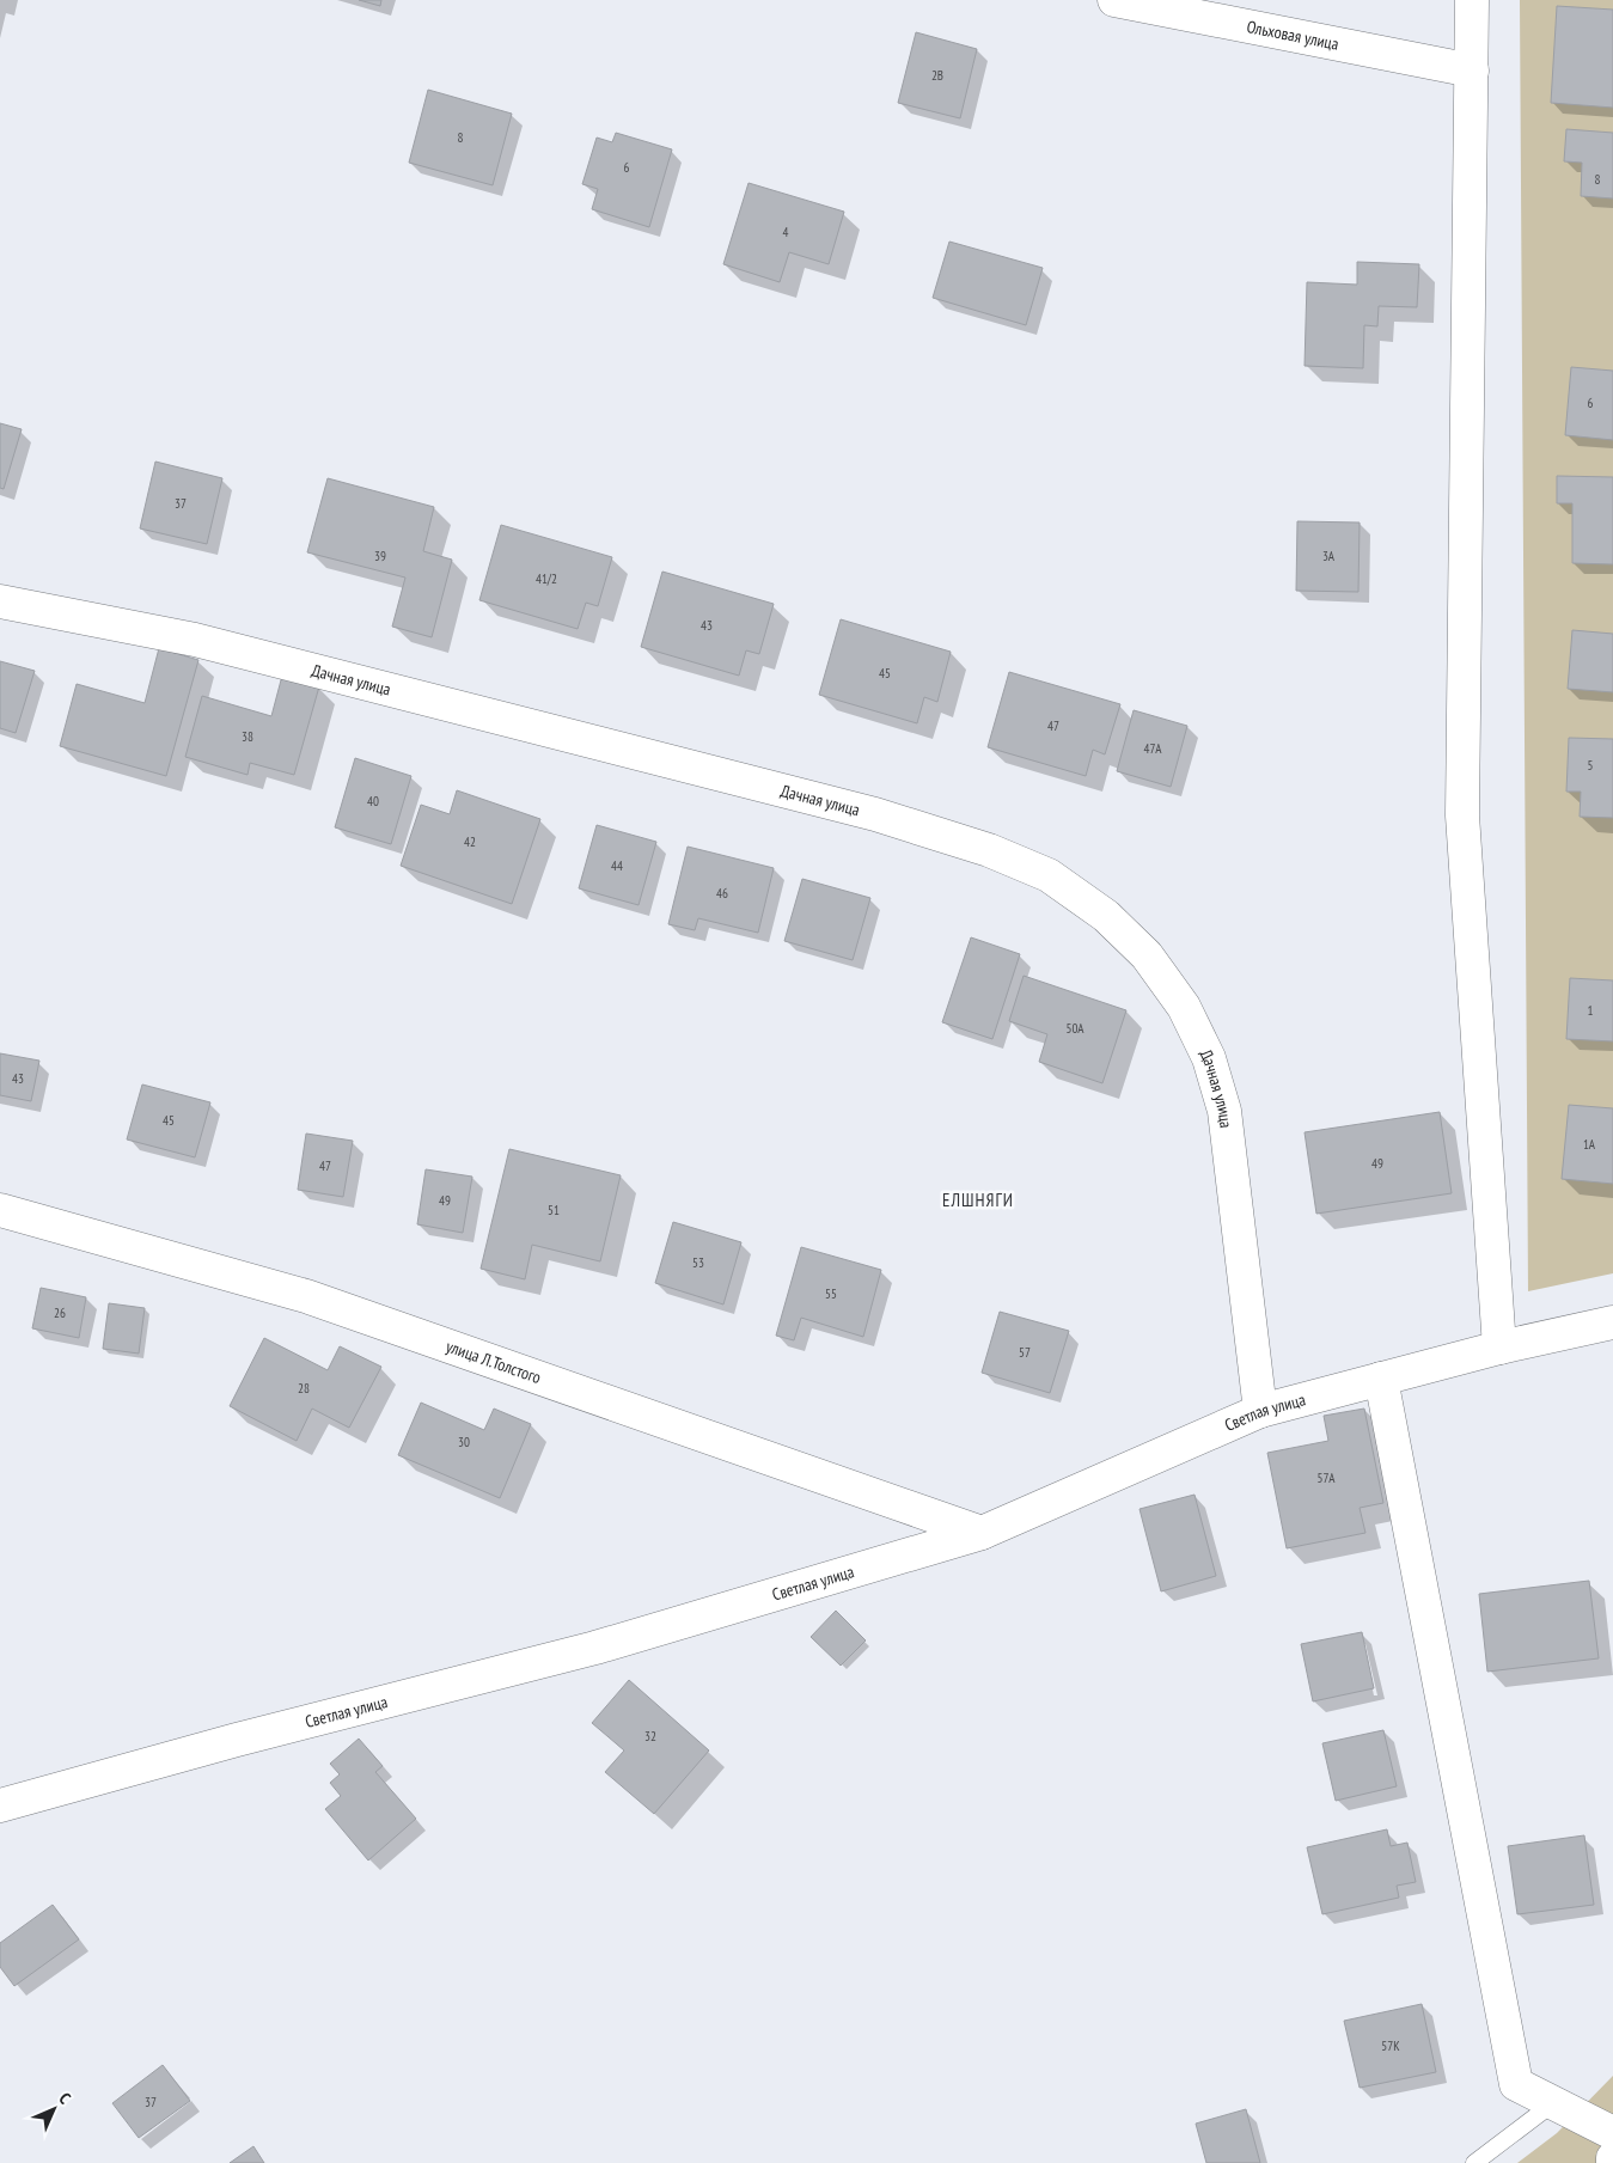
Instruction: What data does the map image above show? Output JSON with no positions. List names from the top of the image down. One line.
{"streets":{"street":["Ольховая улица","Дачная улица","улица Л.Толстого","Светлая улица"]},"crossings":[["Дачная улица","Светлая улица"],["улица Л.Толстого","Светлая улица"]],"districts":["ЕЛШНЯГИ"],"house_numbers":["2В","8","6","8","4","6","37","39","3А","41/2","43","45","47","38","47А","5","40","42","44","46","1","50А","43","45","1А","49","47","49","51","53","55","26","57","28","30","57А","32","57К","37"],"north":"top right"}
